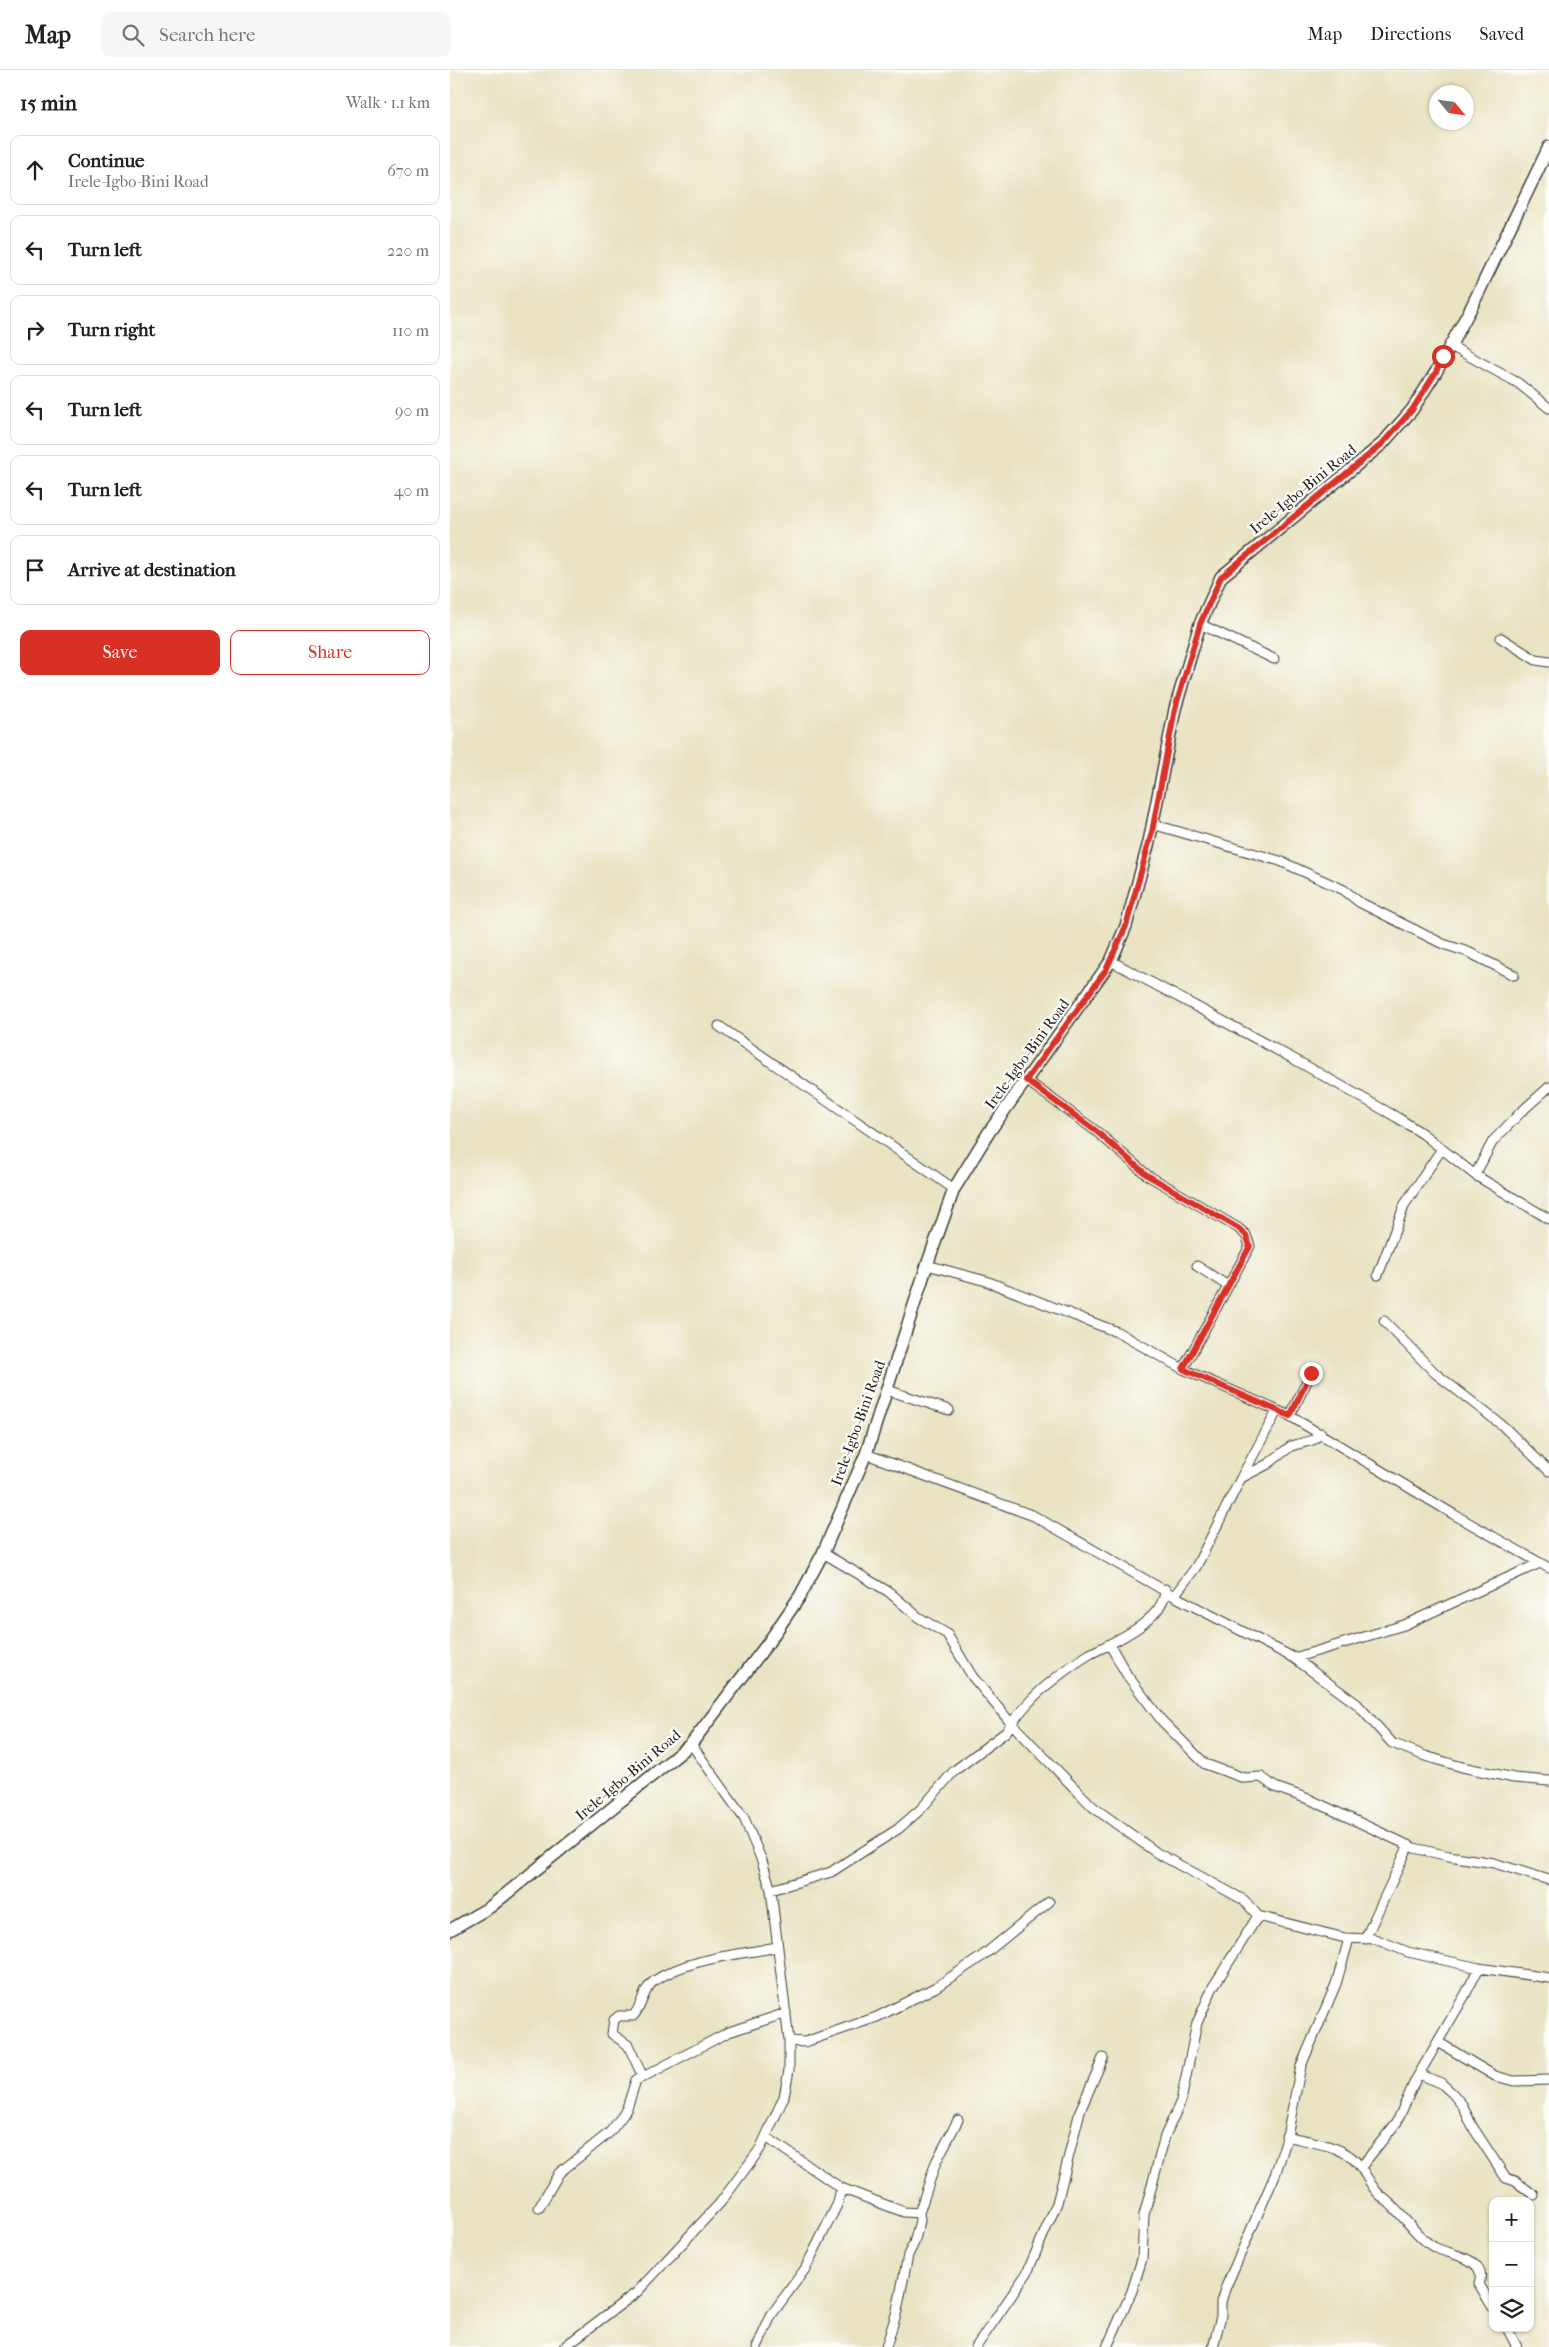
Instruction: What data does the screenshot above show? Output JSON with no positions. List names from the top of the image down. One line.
{"streets":{"street":["Irele-Igbo-Bini Road"]},"north":"bottom right","page":{"header":"Map","search":"Search here","nav":["Map","Directions","Saved"],"heading":["15 min","Walk · 1.1 km"],"list":[["Continue","Irele-Igbo-Bini Road","670 m"],["Turn left","220 m"],["Turn right","110 m"],["Turn left","90 m"],["Turn left","40 m"],"Arrive at destination"],"buttons":["Save","Share"],"map_buttons":["+","−"]}}
